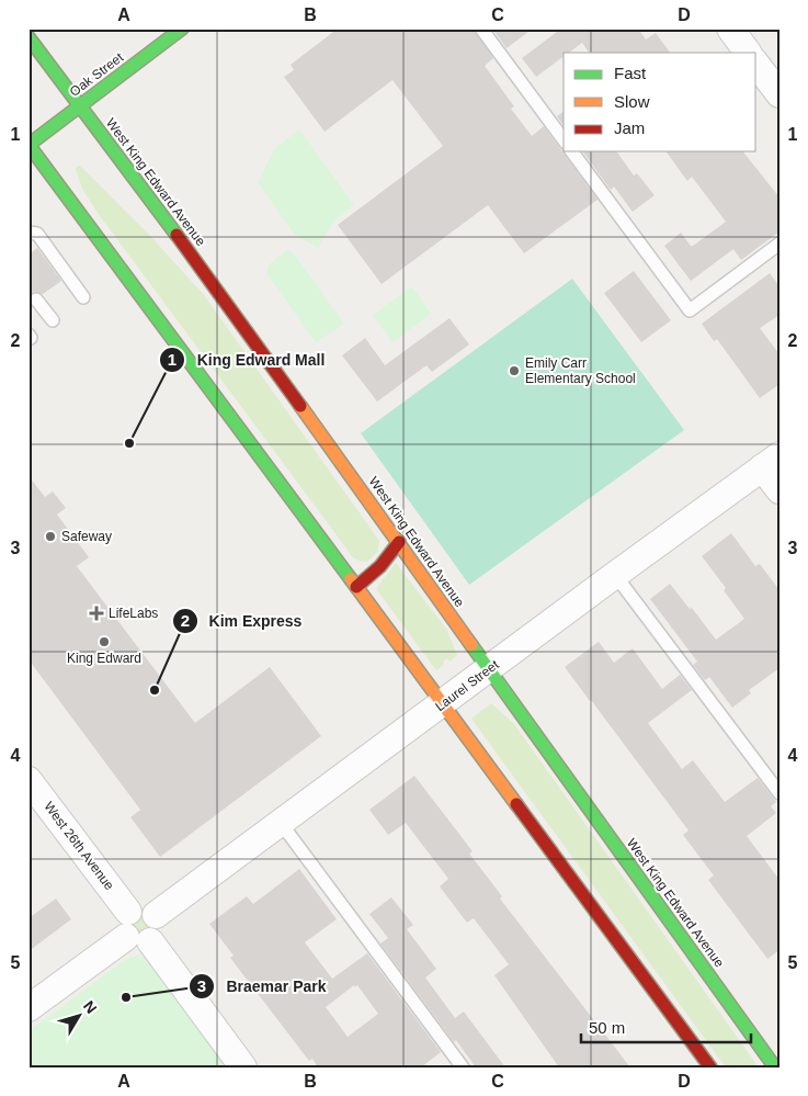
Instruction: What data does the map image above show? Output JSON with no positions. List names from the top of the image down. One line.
{"streets":{"main road":["Oak Street","West King Edward Avenue"],"street":["Laurel Street","West 26th Avenue"]},"crossings":[["Oak Street","West King Edward Avenue"],["West King Edward Avenue","Laurel Street"],["Laurel Street","West 26th Avenue"]],"places":{"other":["Emily Carr Elementary School","King Edward Mall","Safeway","King Edward","Kim Express","Braemar Park"],"health":["LifeLabs"]},"legend":["Fast","Slow","Jam"],"scale_bar":"50 m","north":"top right","grid":{"columns":["A","B","C","D"],"rows":["1","2","3","4","5"]}}
